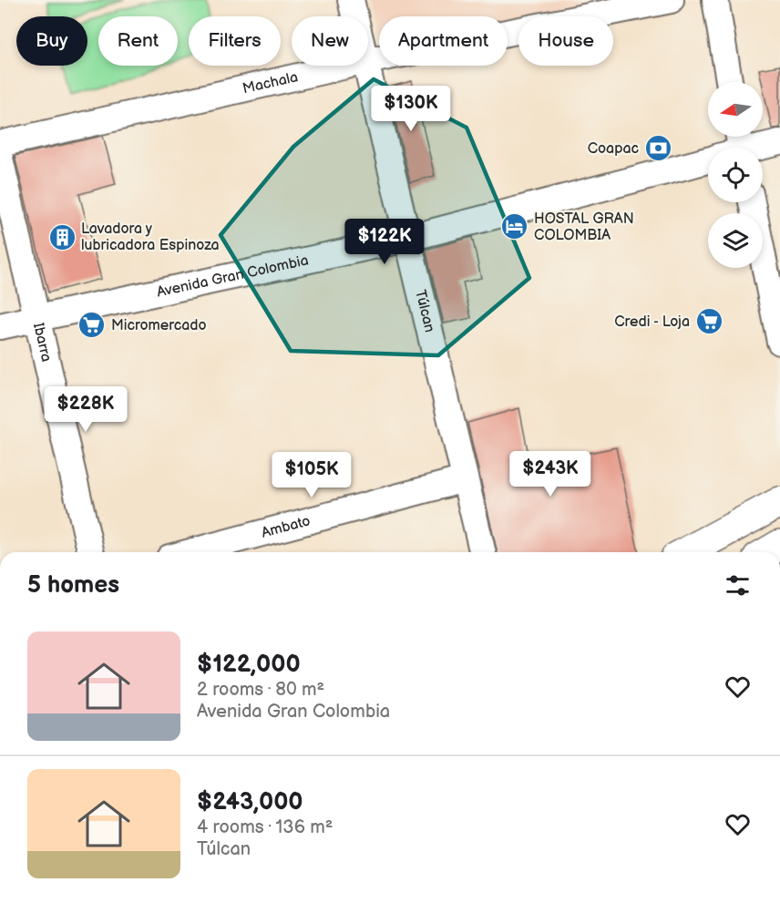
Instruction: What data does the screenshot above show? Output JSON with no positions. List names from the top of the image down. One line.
{"streets":{"street":["Machala","Avenida Gran Colombia","Túlcan","Ibarra","Ambato"]},"crossings":[["Avenida Gran Colombia","Túlcan"],["Avenida Gran Colombia","Ibarra"],["Túlcan","Ambato"]],"places":{"bank":["Coapac"],"hotel":["HOSTAL GRAN COLOMBIA"],"building":["Lavadora y lubricadora Espinoza"],"supermarket":["Credi - Loja","Micromercado"]},"north":"left","page":{"chip":["Buy","Rent","Filters","New","Apartment","House"],"price":["$130K","$122K","$228K","$243K","$105K"],"heading":"5 homes","list":[{"name":"$122,000","note":"2 rooms · 80 m² · Avenida Gran Colombia"},{"name":"$243,000","note":"4 rooms · 136 m² · Túlcan"}]}}
